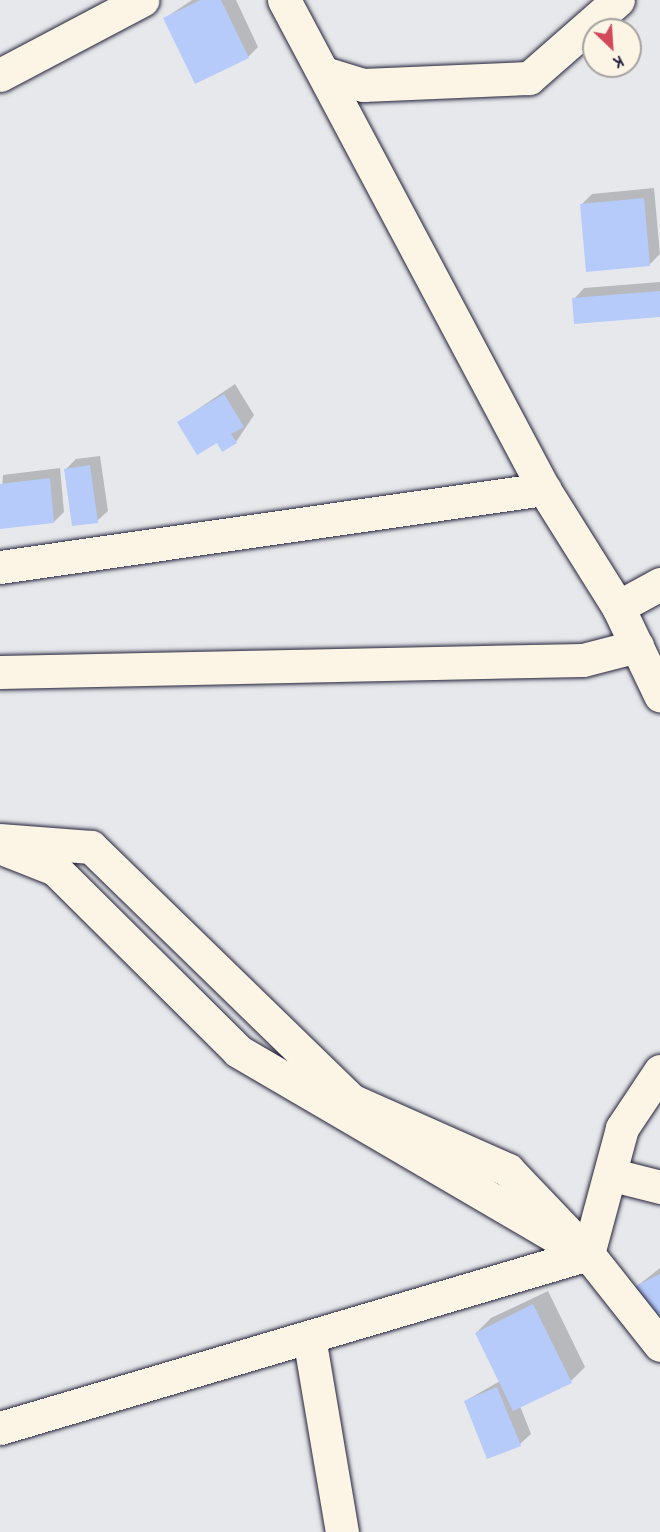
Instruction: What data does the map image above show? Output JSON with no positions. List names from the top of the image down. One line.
{"north":"bottom right"}
